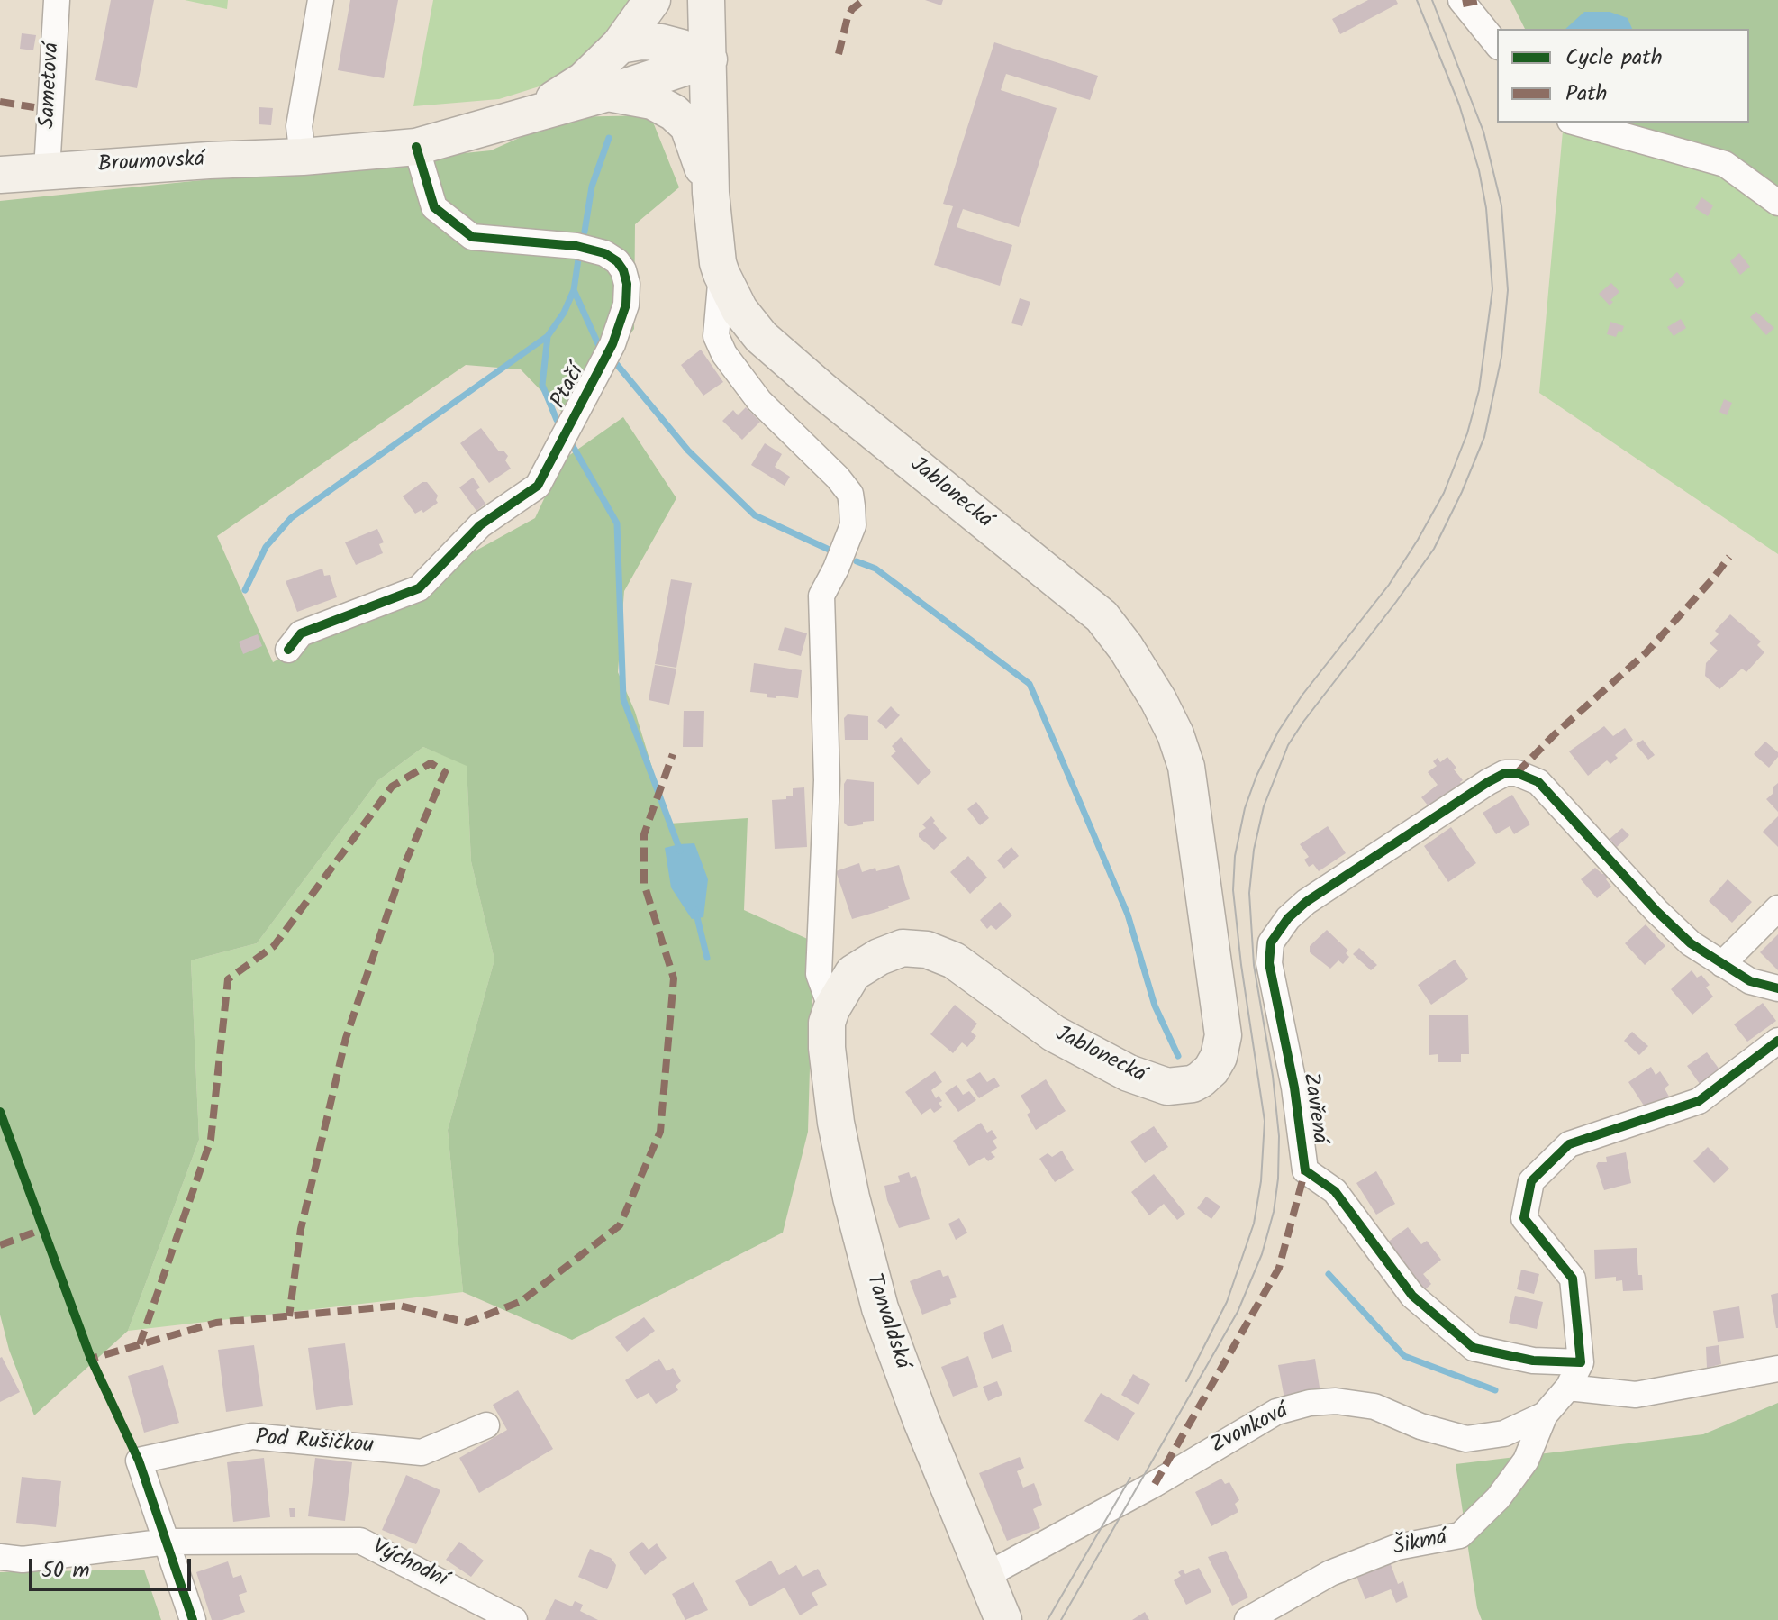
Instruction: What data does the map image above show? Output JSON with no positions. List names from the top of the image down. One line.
{"streets":{"main road":["Broumovská","Jablonecká","Tanvaldská"],"street":["Sametová","Ptačí","Zavřená","Zvonková","Pod Rušičkou","Šikmá","Východní"]},"crossings":[["Sametová","Broumovská"],["Broumovská","Ptačí"],["Broumovská","Jablonecká"],["Jablonecká","Tanvaldská"],["Zavřená","Zvonková"],["Tanvaldská","Zvonková"],["Zvonková","Šikmá"],["Pod Rušičkou","Východní"]],"legend":["Cycle path","Path"],"scale_bar":"50 m"}
